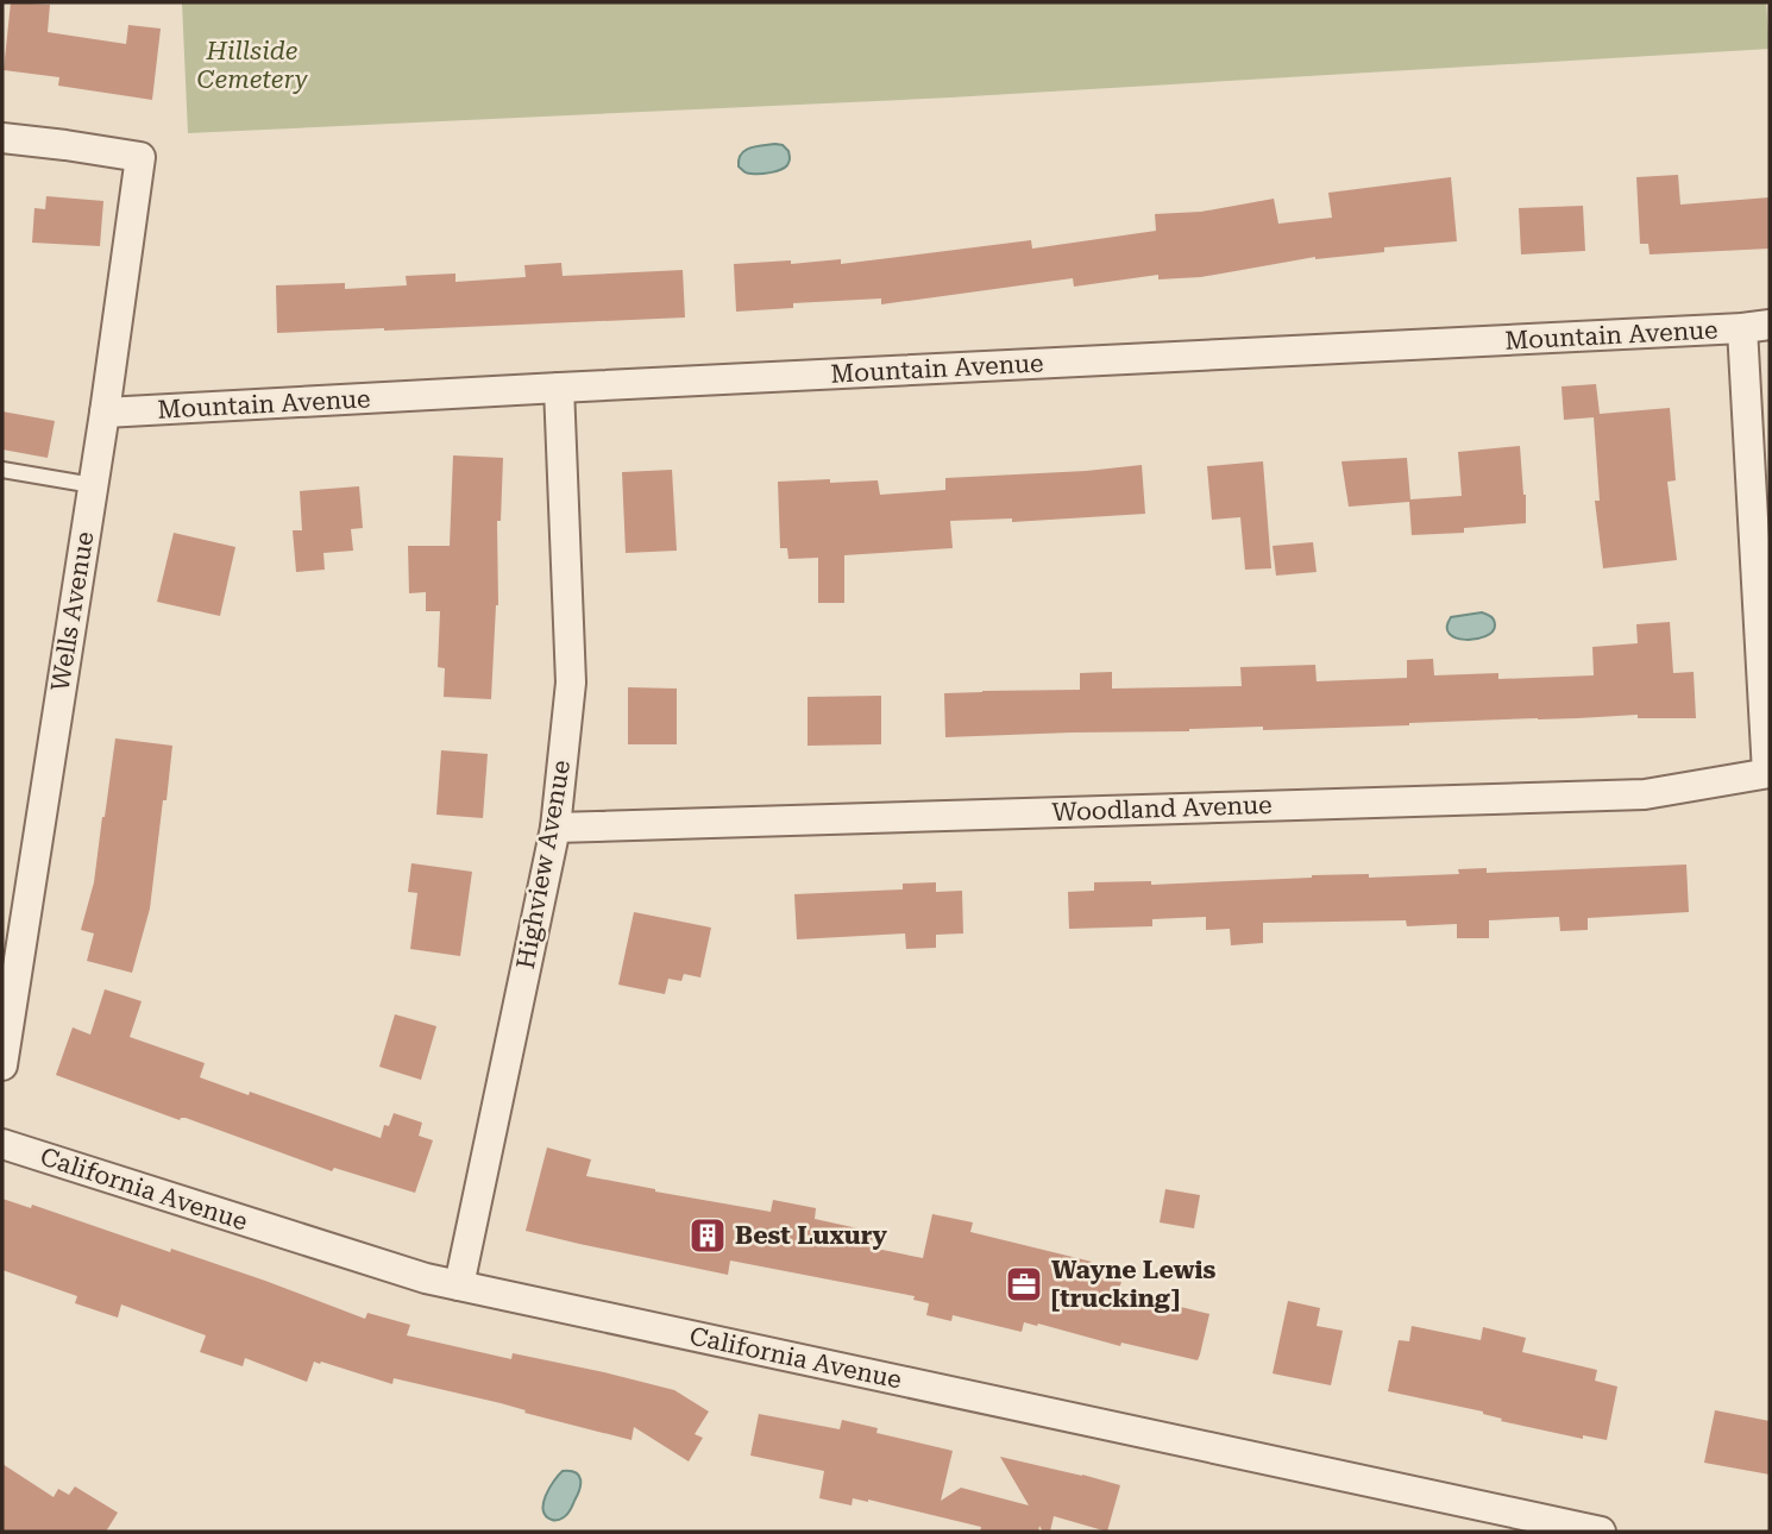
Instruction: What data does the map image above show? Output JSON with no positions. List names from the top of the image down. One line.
{"streets":{"street":["Mountain Avenue","Wells Avenue","Woodland Avenue","Highview Avenue","California Avenue"]},"crossings":[["Mountain Avenue","Wells Avenue"],["Mountain Avenue","Highview Avenue"],["Woodland Avenue","Highview Avenue"],["Highview Avenue","California Avenue"]],"parks":["Hillside Cemetery"],"places":{"building":["Best Luxury"],"office":["Wayne Lewis [trucking]"]}}
